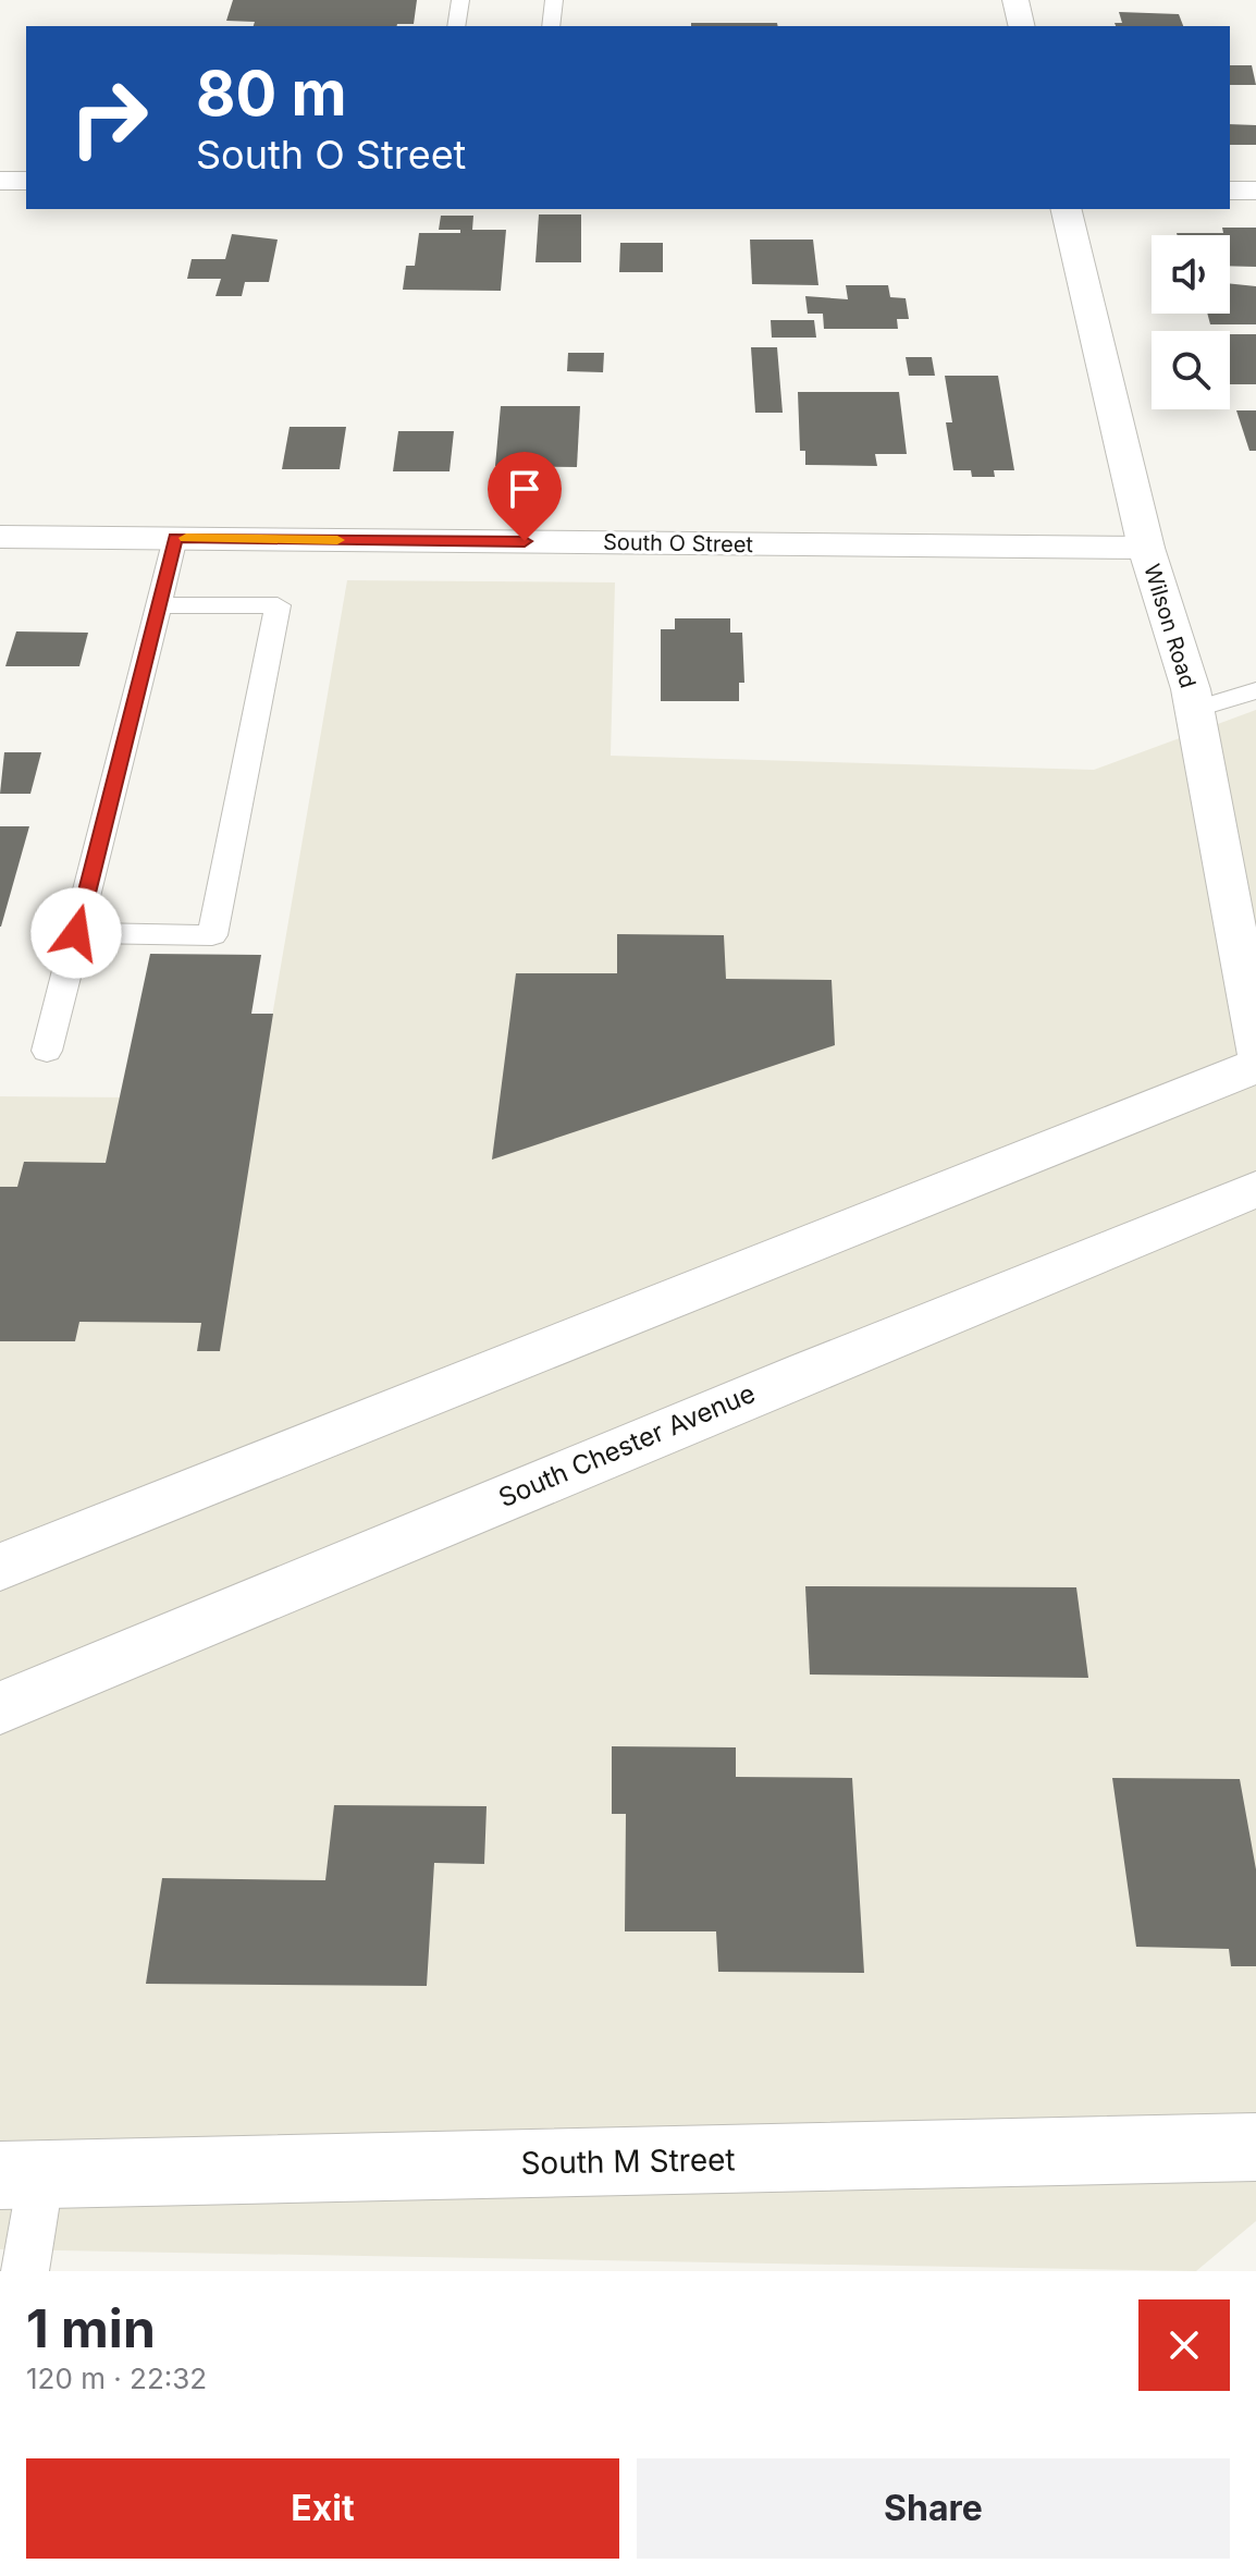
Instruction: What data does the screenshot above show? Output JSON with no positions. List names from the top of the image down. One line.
{"streets":{"street":["South O Street","Wilson Road","South Chester Avenue","South M Street"]},"crossings":[["South O Street","Wilson Road"]],"page":{"turn":["80 m","South O Street"],"heading":["1 min","120 m · 22:32"],"buttons":["Exit","Share"]}}
